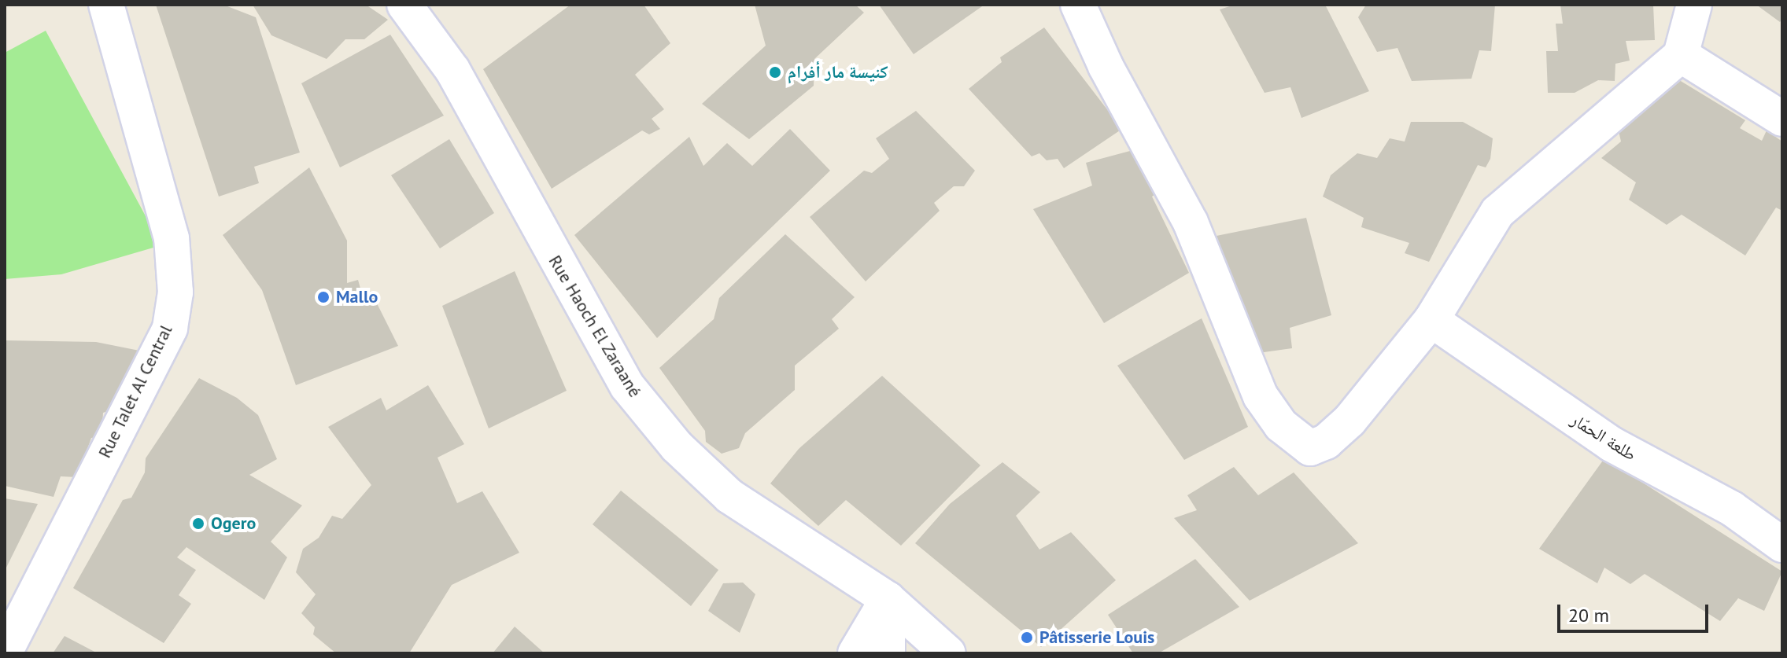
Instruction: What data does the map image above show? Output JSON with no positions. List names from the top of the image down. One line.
{"streets":{"street":["Rue Haoch El Zaraané","Rue Talet Al Central","طلعة الحمّار"]},"places":["كنيسة مار أفرام","Mallo","Ogero","Pâtisserie Louis"],"scale_bar":"20 m"}
